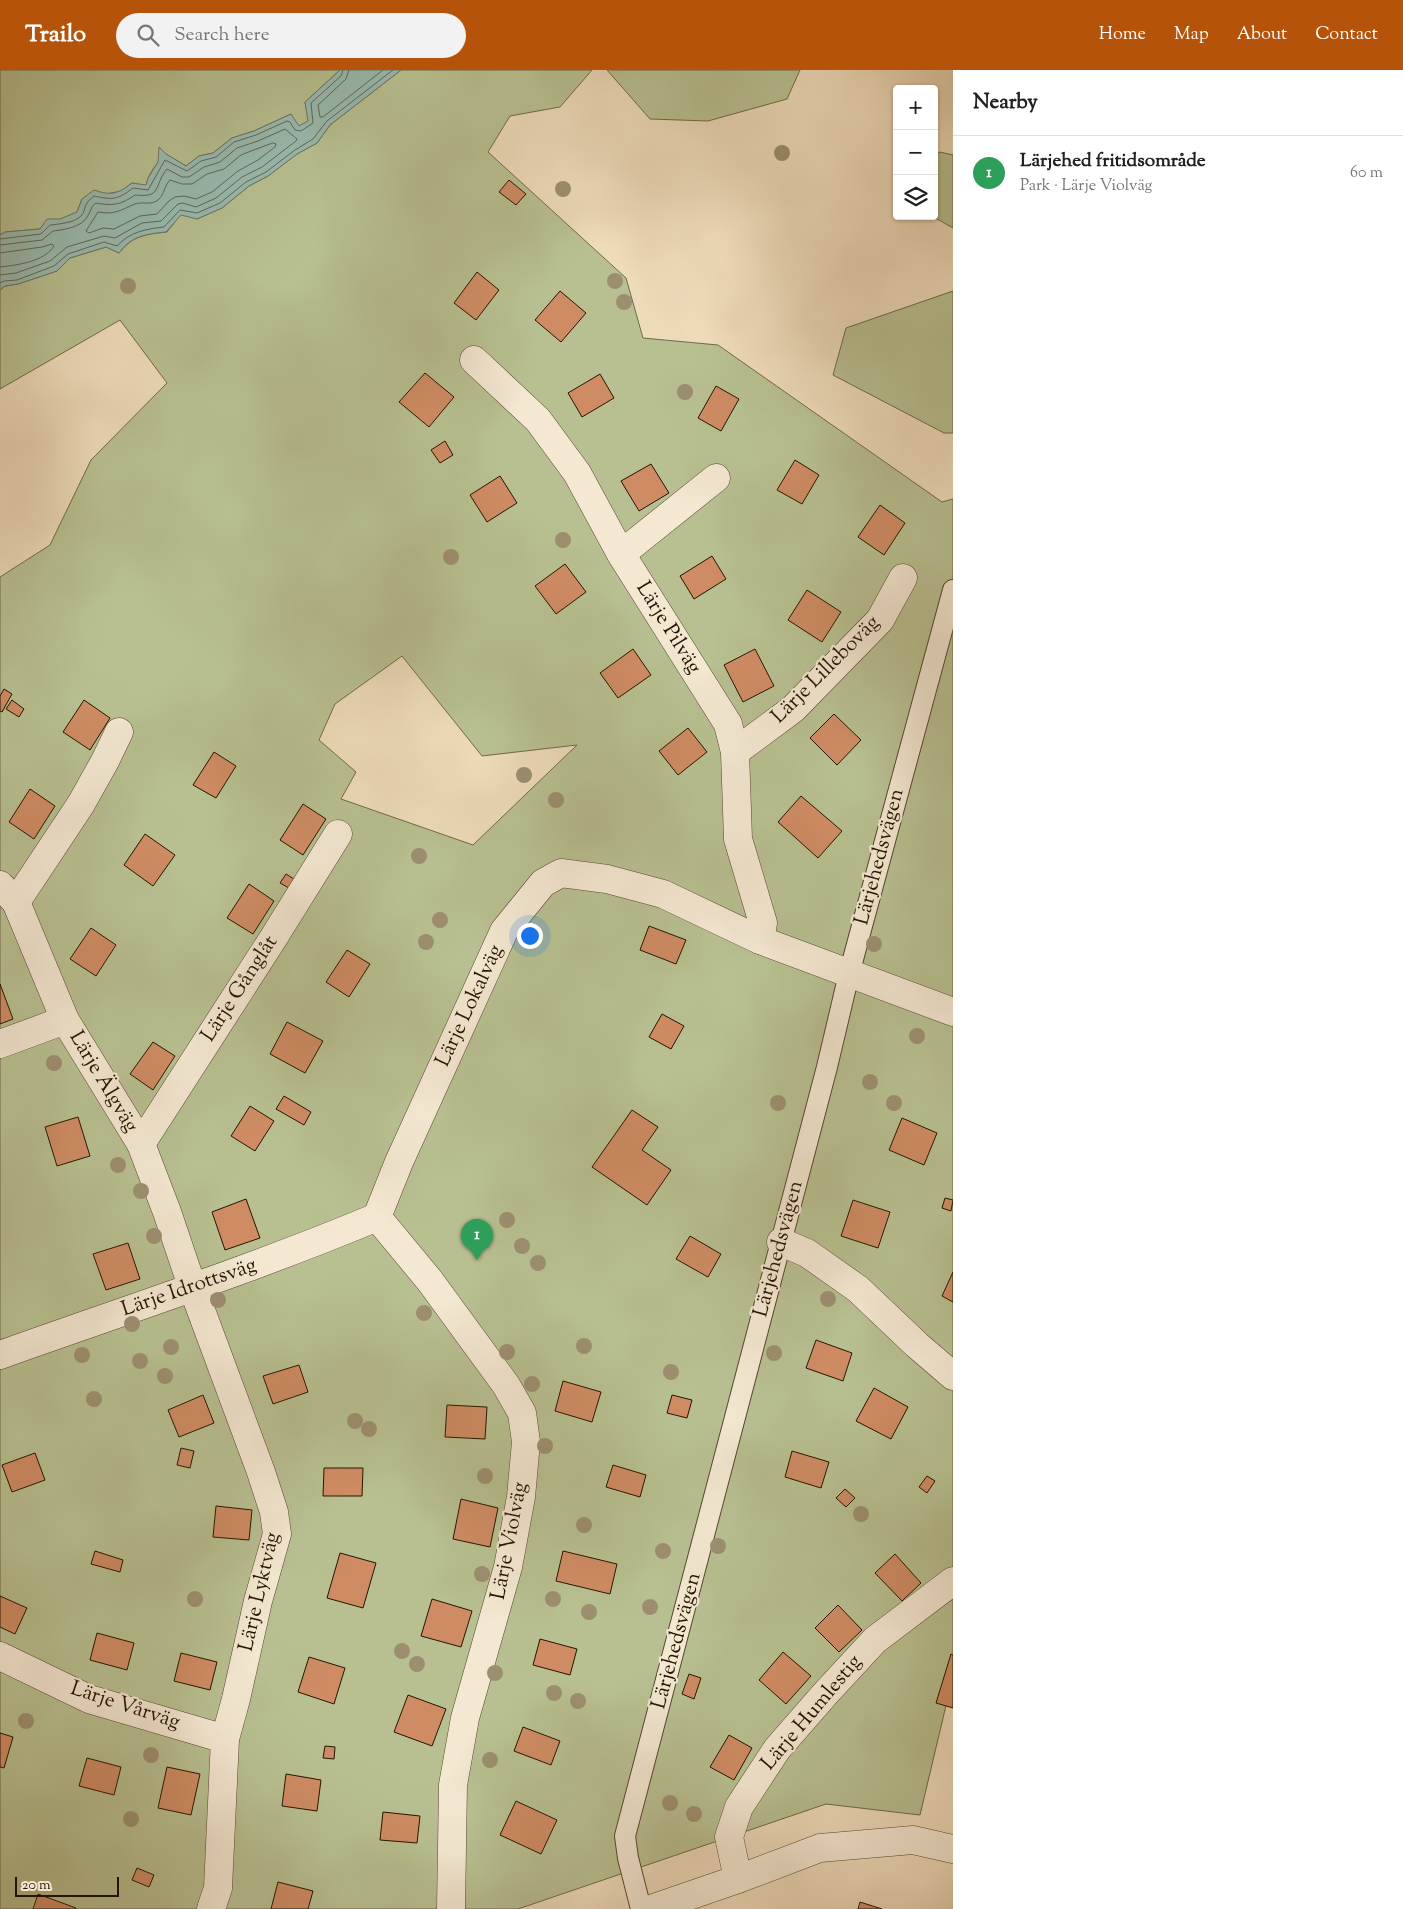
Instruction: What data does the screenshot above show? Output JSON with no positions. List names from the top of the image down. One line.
{"streets":{"street":["Lärje Pilväg","Lärje Lilleboväg","Lärje Gånglåt","Lärje Lokalväg","Lärje Älgväg","Lärje Idrottsväg","Lärje Violväg","Lärje Lyktväg","Lärje Vårväg","Lärje Humlestig"],"lane":["Lärjehedsvägen"]},"crossings":[["Lärje Pilväg","Lärje Lilleboväg"],["Lärje Pilväg","Lärje Lokalväg"],["Lärjehedsvägen","Lärje Lokalväg"],["Lärje Gånglåt","Lärje Älgväg"],["Lärje Lokalväg","Lärje Idrottsväg"],["Lärje Lokalväg","Lärje Violväg"],["Lärje Älgväg","Lärje Idrottsväg"],["Lärje Älgväg","Lärje Lyktväg"],["Lärje Idrottsväg","Lärje Violväg"],["Lärje Idrottsväg","Lärje Lyktväg"],["Lärje Lyktväg","Lärje Vårväg"]],"scale_bar":"20 m","page":{"header":"Trailo","search":"Search here","nav":["Home","Map","About","Contact"],"heading":"Nearby","map_buttons":["+","−"],"list":[{"mark":"1","name":"Lärjehed fritidsområde","note":"Park · Lärje Violväg","value":"60 m"}],"pins":"1","scale":"20 m"}}
